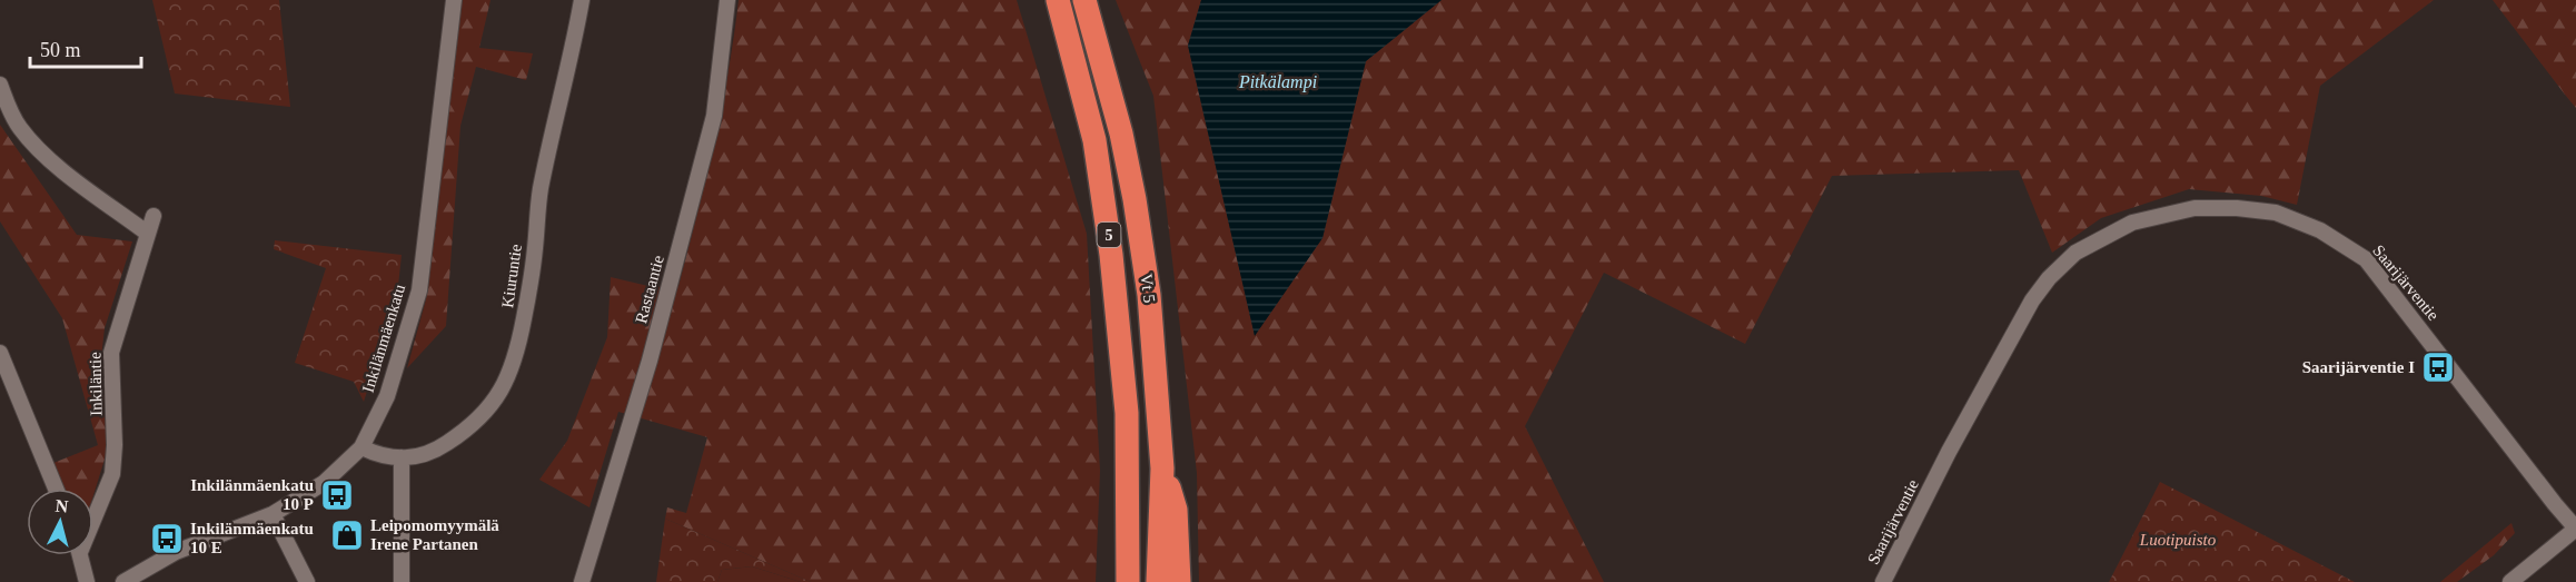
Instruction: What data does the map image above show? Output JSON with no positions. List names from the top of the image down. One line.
{"streets":{"highway":["5","Vt 5"],"street":["Kiuruntie","Saarijärventie","Rastaantie","Inkilänmäenkatu","Inkiläntie"]},"crossings":[["Kiuruntie","Inkilänmäenkatu"]],"water":["Pitkälampi"],"parks":["Luotipuisto"],"places":{"bus stop":["Saarijärventie I","Inkilänmäenkatu 10 P","Inkilänmäenkatu 10 E"],"shop":["Leipomomyymälä Irene Partanen"]},"scale_bar":"50 m","north":"top"}
